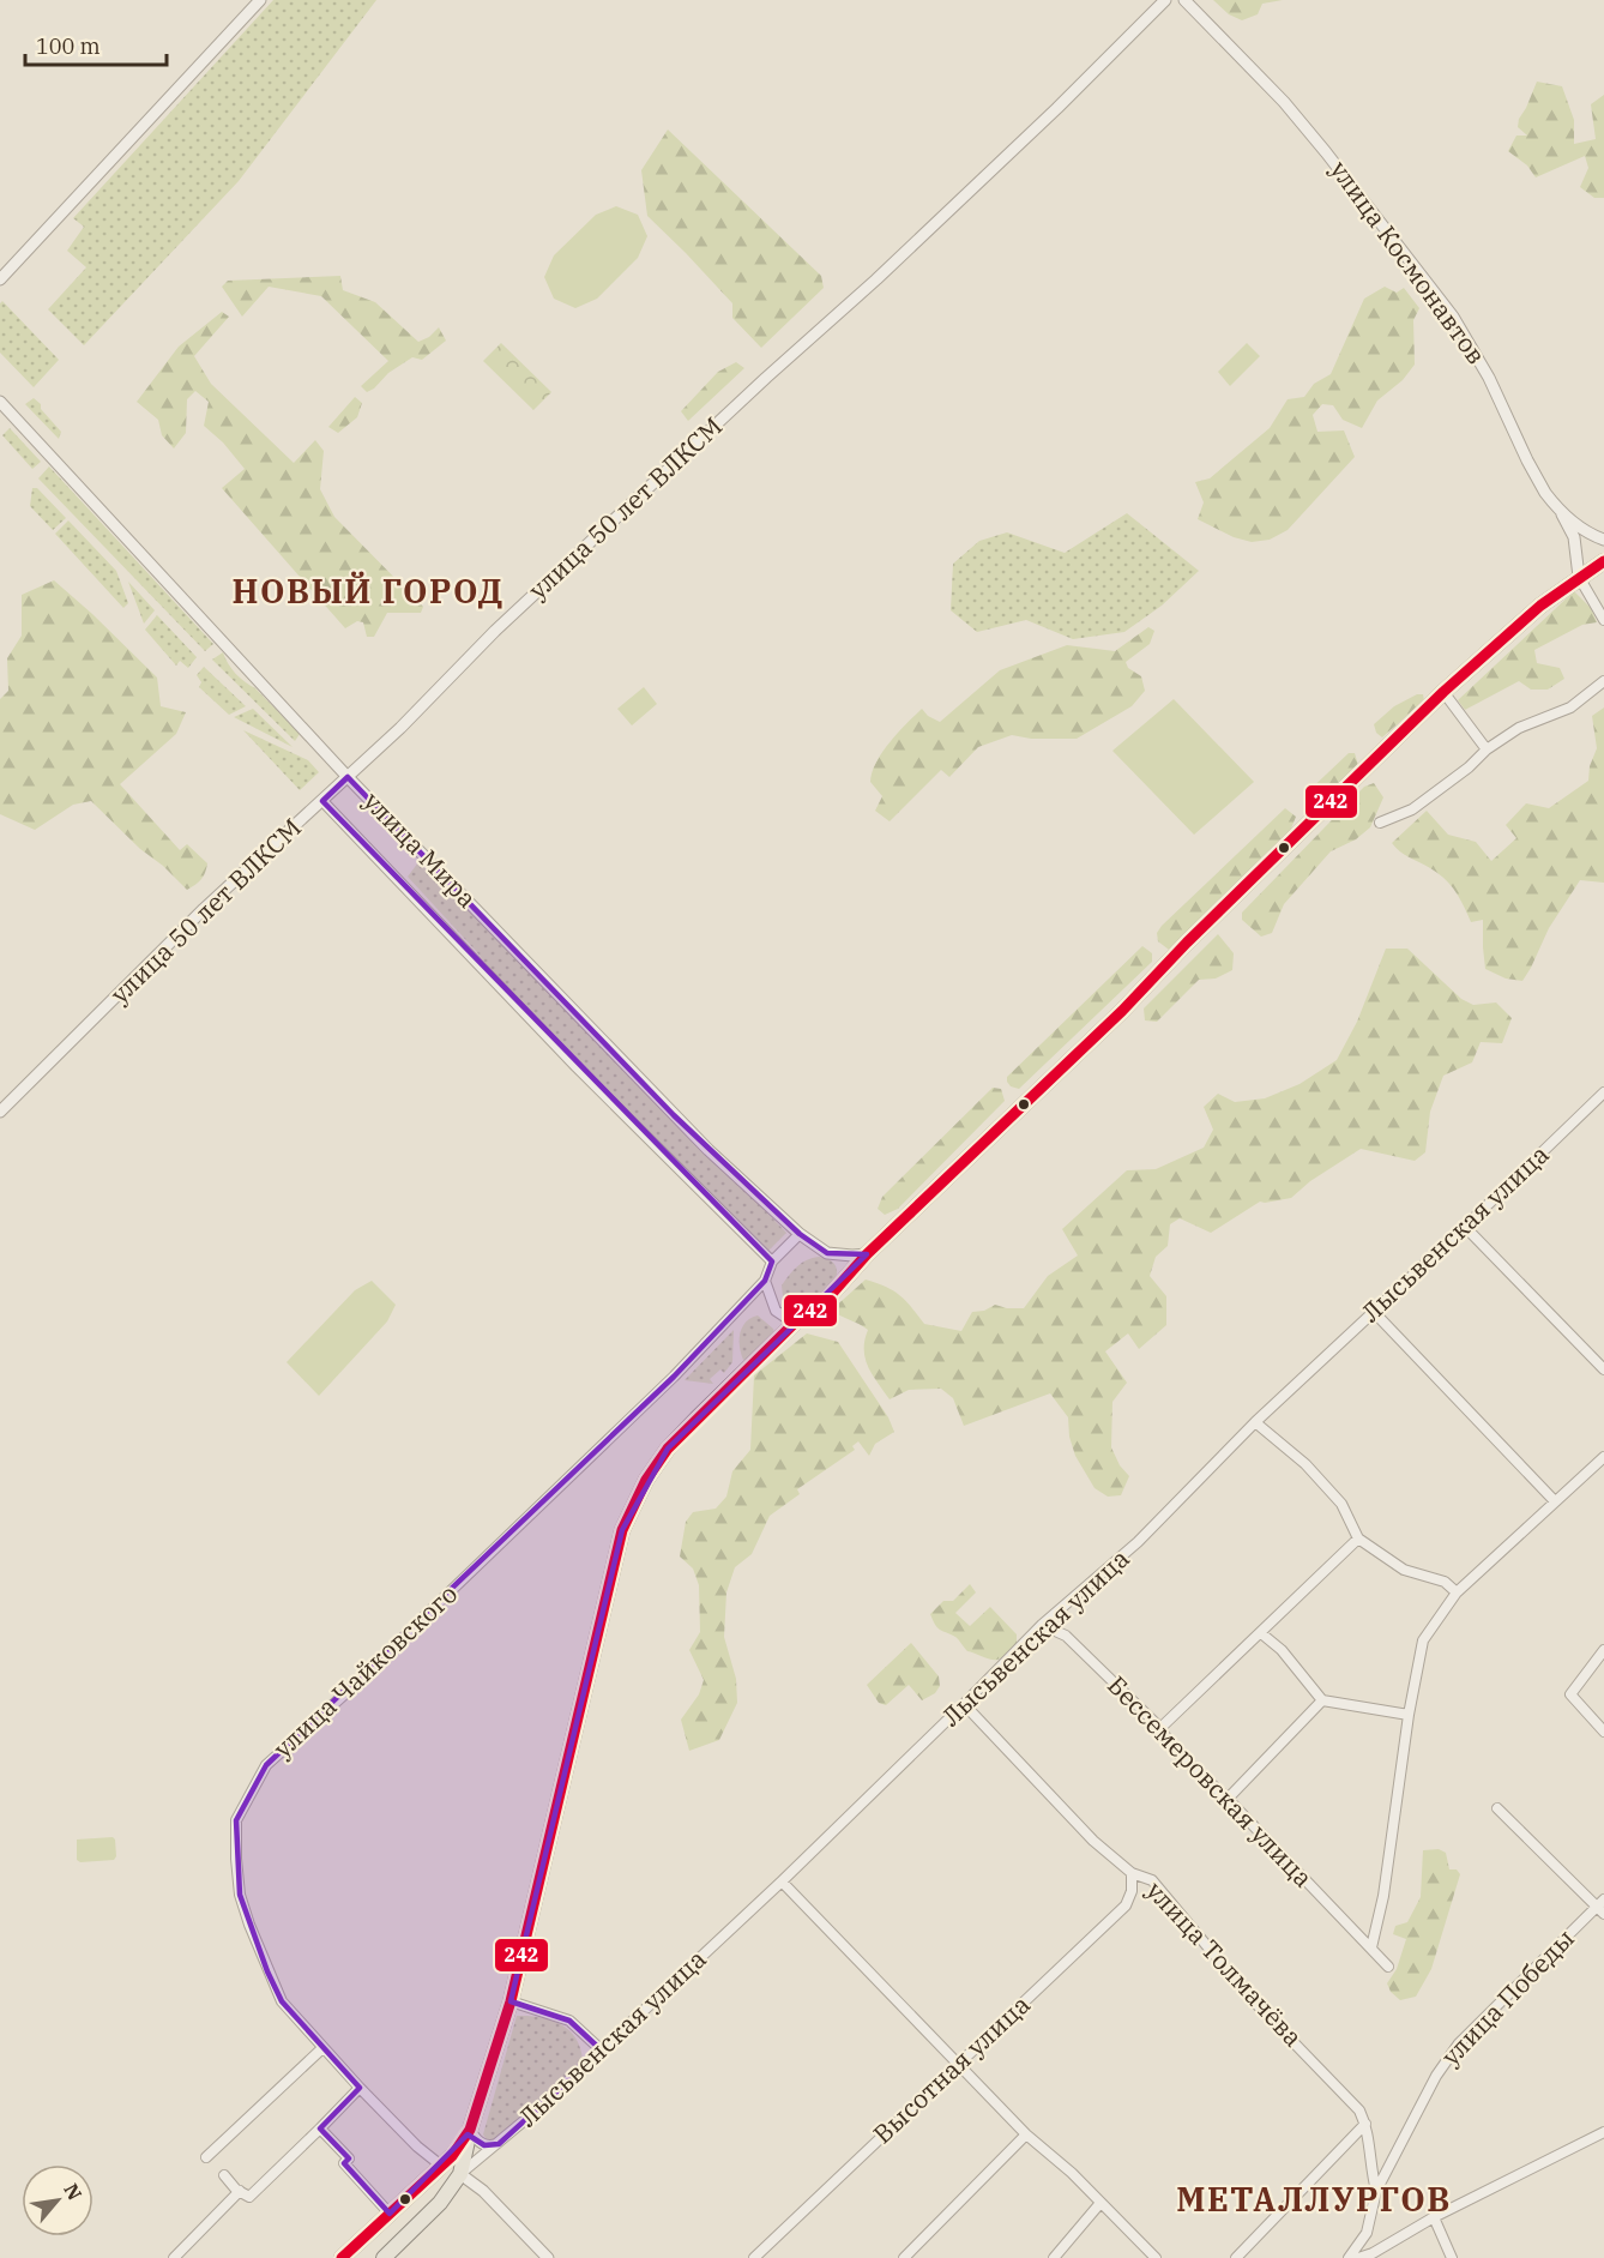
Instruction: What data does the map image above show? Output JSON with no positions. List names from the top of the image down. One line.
{"streets":{"main road":["Лысьвенская улица"],"street":["улица Космонавтов","улица 50 лет ВЛКСМ","улица Мира","улица Чайковского","Бессемеровская улица","улица Толмачёва","улица Победы","Высотная улица"]},"crossings":[["улица 50 лет ВЛКСМ","улица Мира"],["улица Мира","улица Чайковского"],["Лысьвенская улица","Бессемеровская улица"],["Лысьвенская улица","улица Толмачёва"],["улица Толмачёва","Высотная улица"]],"districts":["НОВЫЙ ГОРОД","МЕТАЛЛУРГОВ"],"lines":["transit line 242"],"scale_bar":"100 m","north":"top right"}
